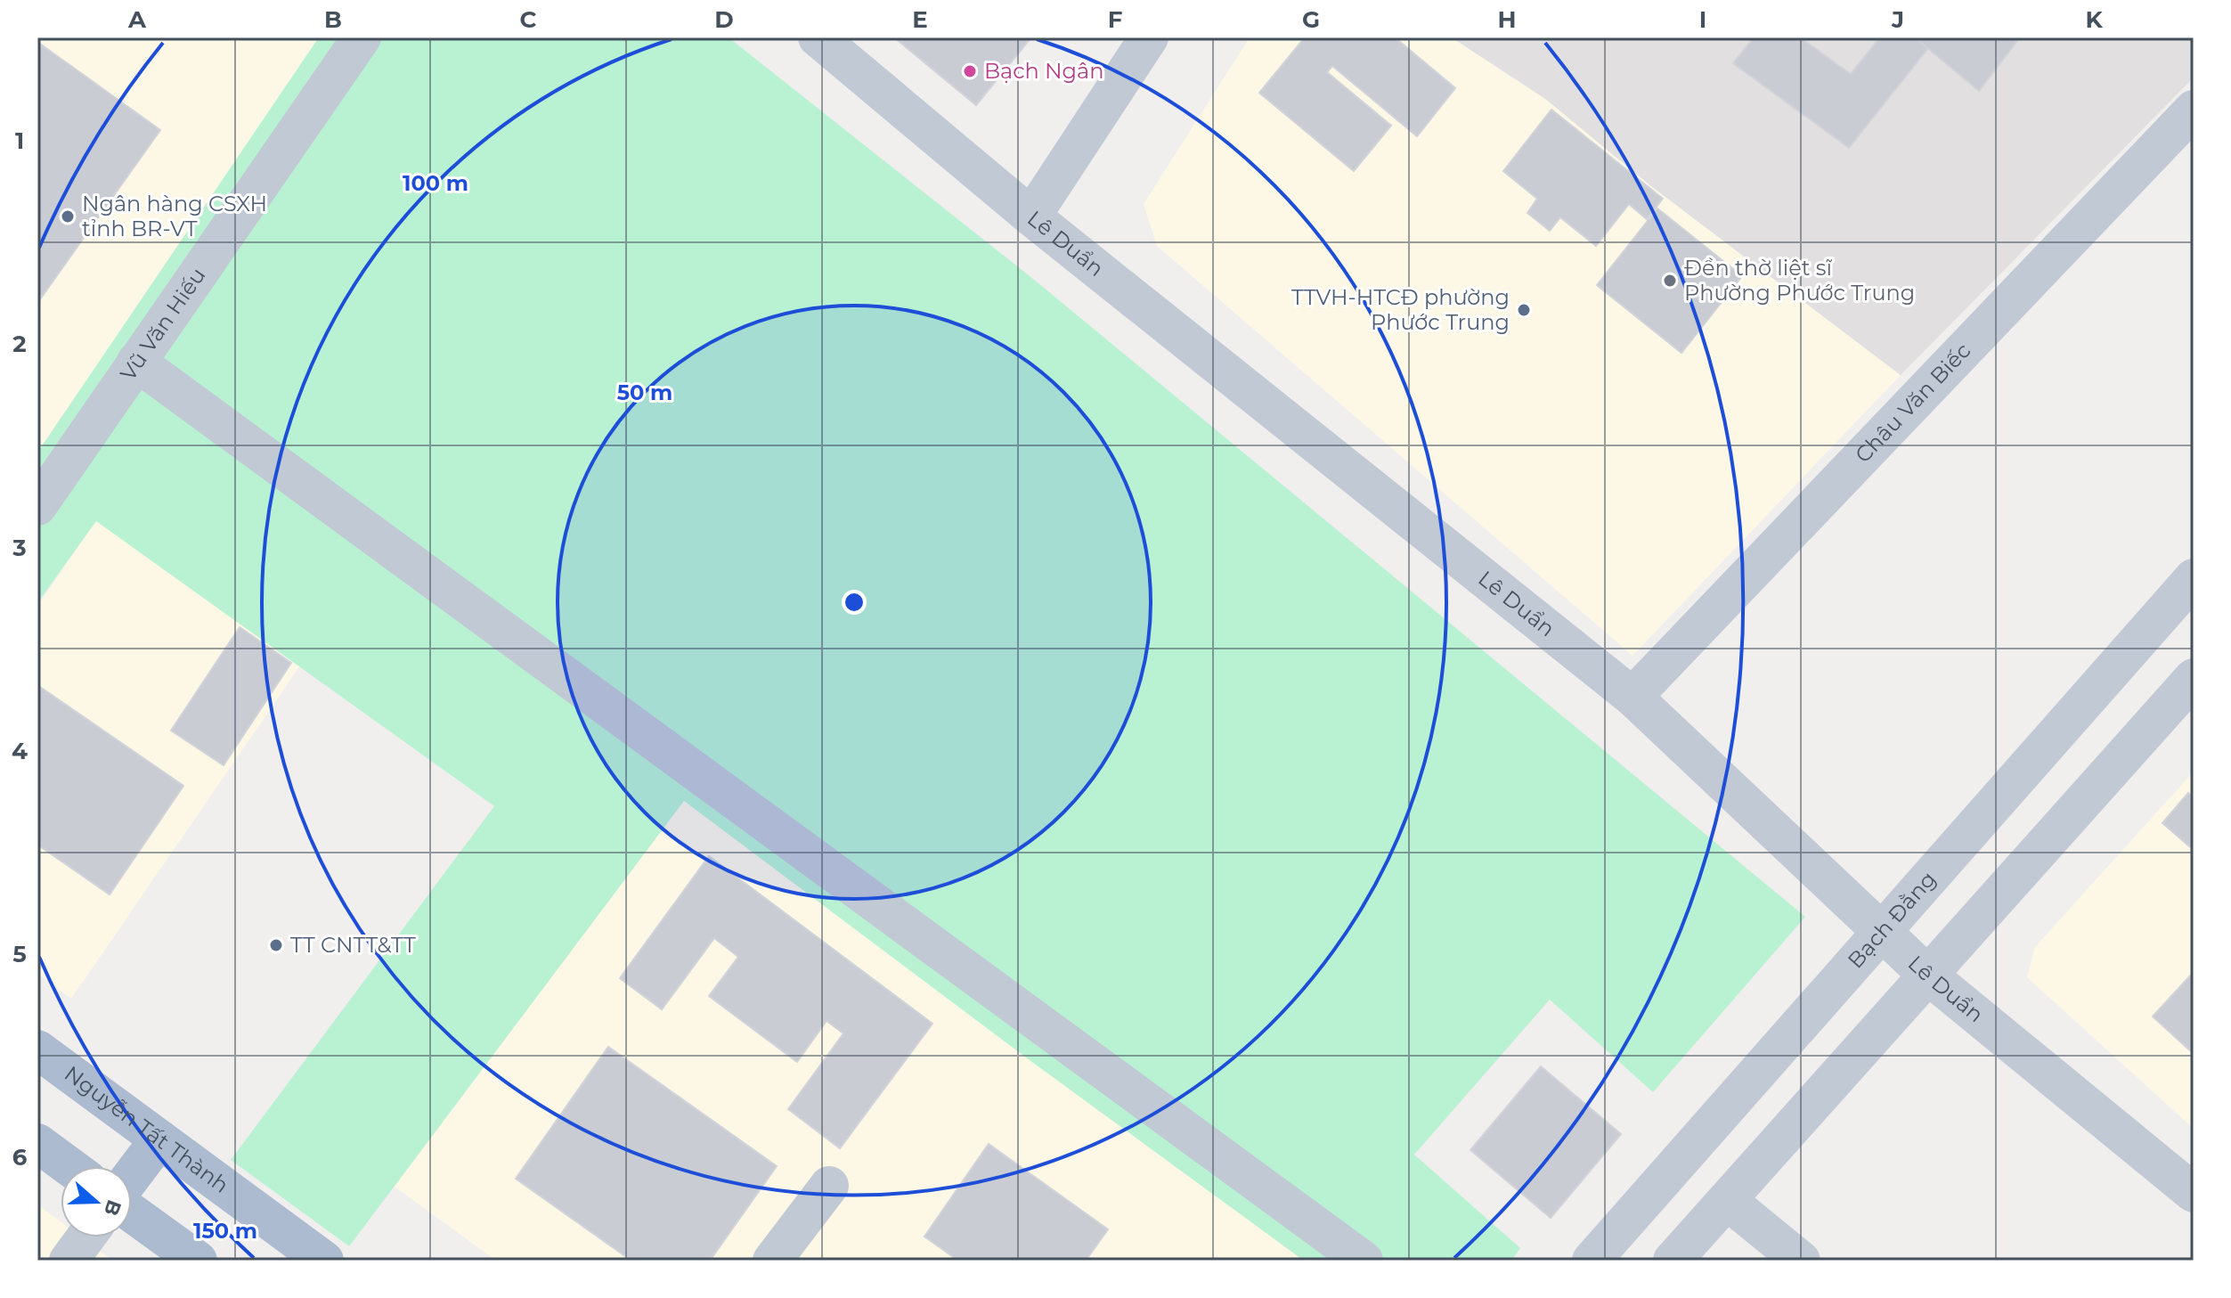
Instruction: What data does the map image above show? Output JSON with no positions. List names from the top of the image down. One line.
{"streets":{"main road":["Nguyễn Tất Thành"],"street":["Lê Duẩn","Vũ Văn Hiếu","Châu Văn Biếc","Bạch Đằng"]},"crossings":[["Lê Duẩn","Châu Văn Biếc"],["Lê Duẩn","Bạch Đằng"]],"places":["Bạch Ngân","Ngân hàng CSXH tỉnh BR-VT","Đền thờ liệt sĩ Phường Phước Trung","TTVH-HTCĐ phường Phước Trung","TT CNTT&TT"],"north":"right","grid":{"columns":["A","B","C","D","E","F","G","H","I","J","K"],"rows":["1","2","3","4","5","6"]},"rings":["100 m","50 m","150 m"]}
